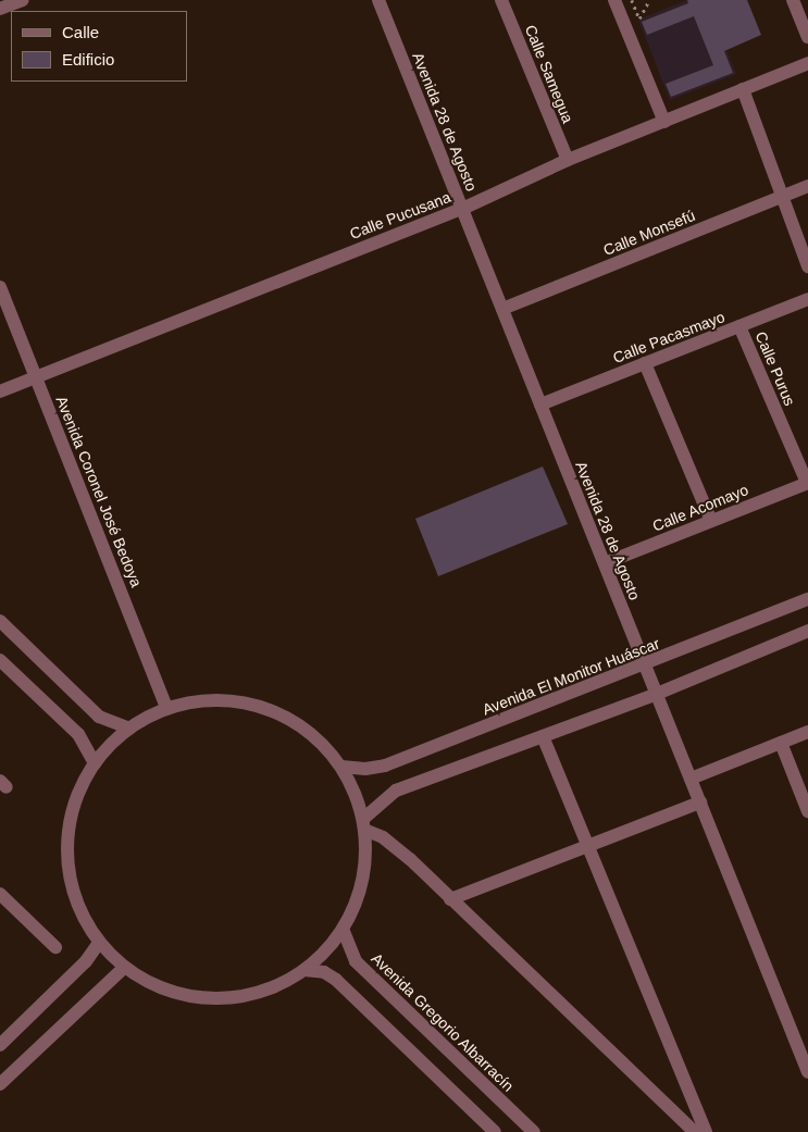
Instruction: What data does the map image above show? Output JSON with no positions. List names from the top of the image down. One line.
{"streets":{"street":["Calle Samegua","Avenida 28 de Agosto","Calle Pucusana","Calle Monsefú","Calle Pacasmayo","Calle Purus","Avenida Coronel José Bedoya","Calle Acomayo","Avenida El Monitor Huáscar","Avenida Gregorio Albarracín"]},"crossings":[["Calle Samegua","Calle Pucusana"],["Avenida 28 de Agosto","Calle Pucusana"],["Avenida 28 de Agosto","Calle Monsefú"],["Avenida 28 de Agosto","Calle Pacasmayo"],["Avenida 28 de Agosto","Calle Acomayo"],["Avenida 28 de Agosto","Avenida El Monitor Huáscar"],["Calle Pucusana","Avenida Coronel José Bedoya"],["Calle Pacasmayo","Calle Purus"],["Calle Purus","Calle Acomayo"]],"legend":["Calle","Edificio"]}
